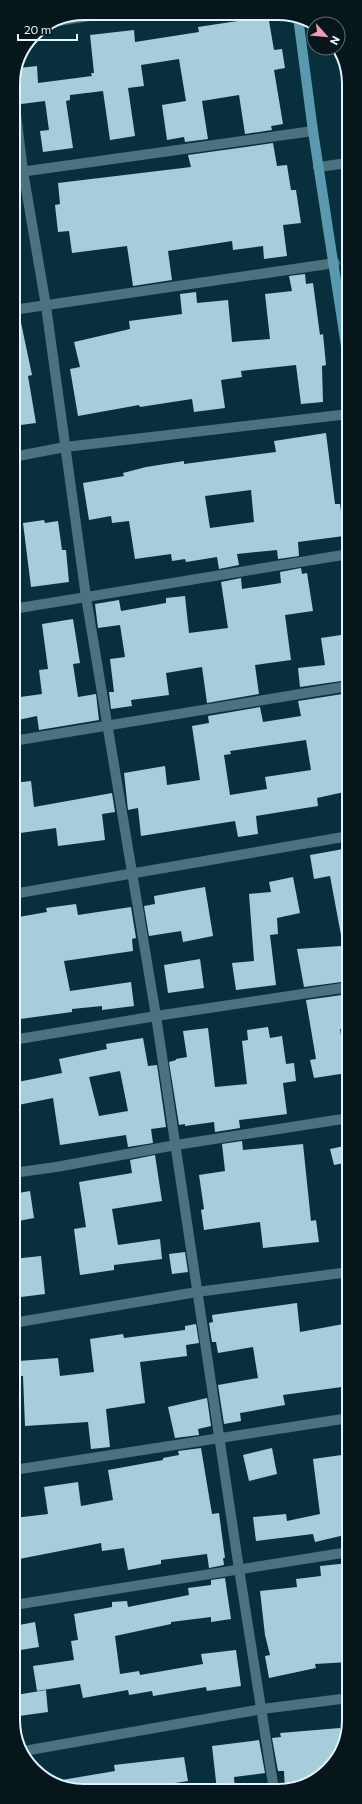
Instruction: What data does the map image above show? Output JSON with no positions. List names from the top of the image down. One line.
{"scale_bar":"20 m","north":"bottom right"}
